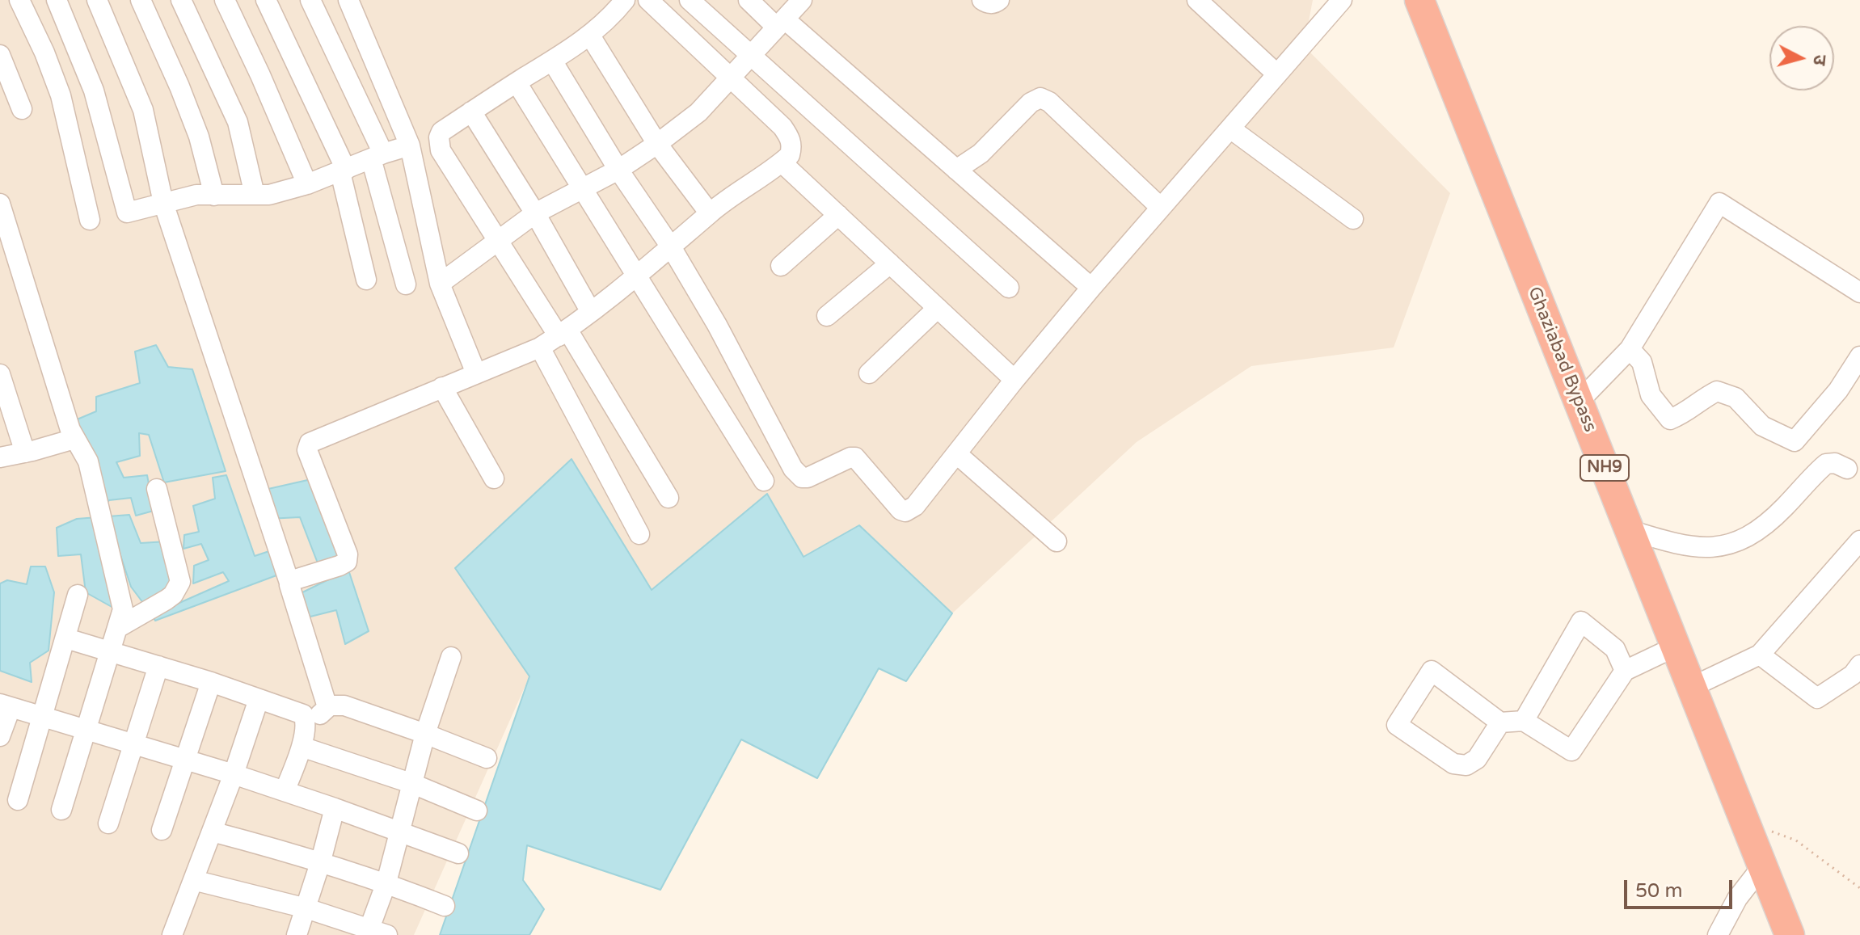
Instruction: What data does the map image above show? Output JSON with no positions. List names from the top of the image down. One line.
{"streets":{"highway":["Ghaziabad Bypass","NH9"]},"scale_bar":"50 m","north":"right"}
